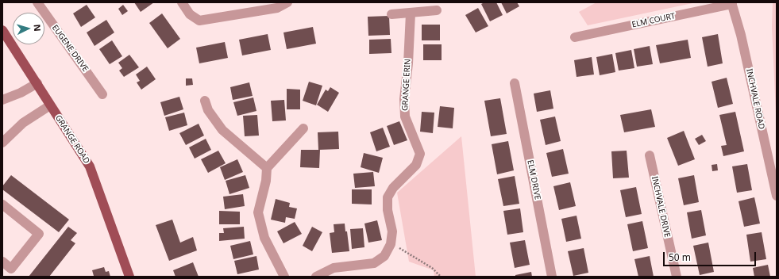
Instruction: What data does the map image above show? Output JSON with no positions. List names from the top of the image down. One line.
{"streets":{"main road":["GRANGE ROAD"],"street":["ELM COURT","EUGENE DRIVE","GRANGE ERIN","INCHVALE ROAD","ELM DRIVE","INCHVALE DRIVE"]},"crossings":[["ELM COURT","INCHVALE ROAD"]],"scale_bar":"50 m","north":"right"}
